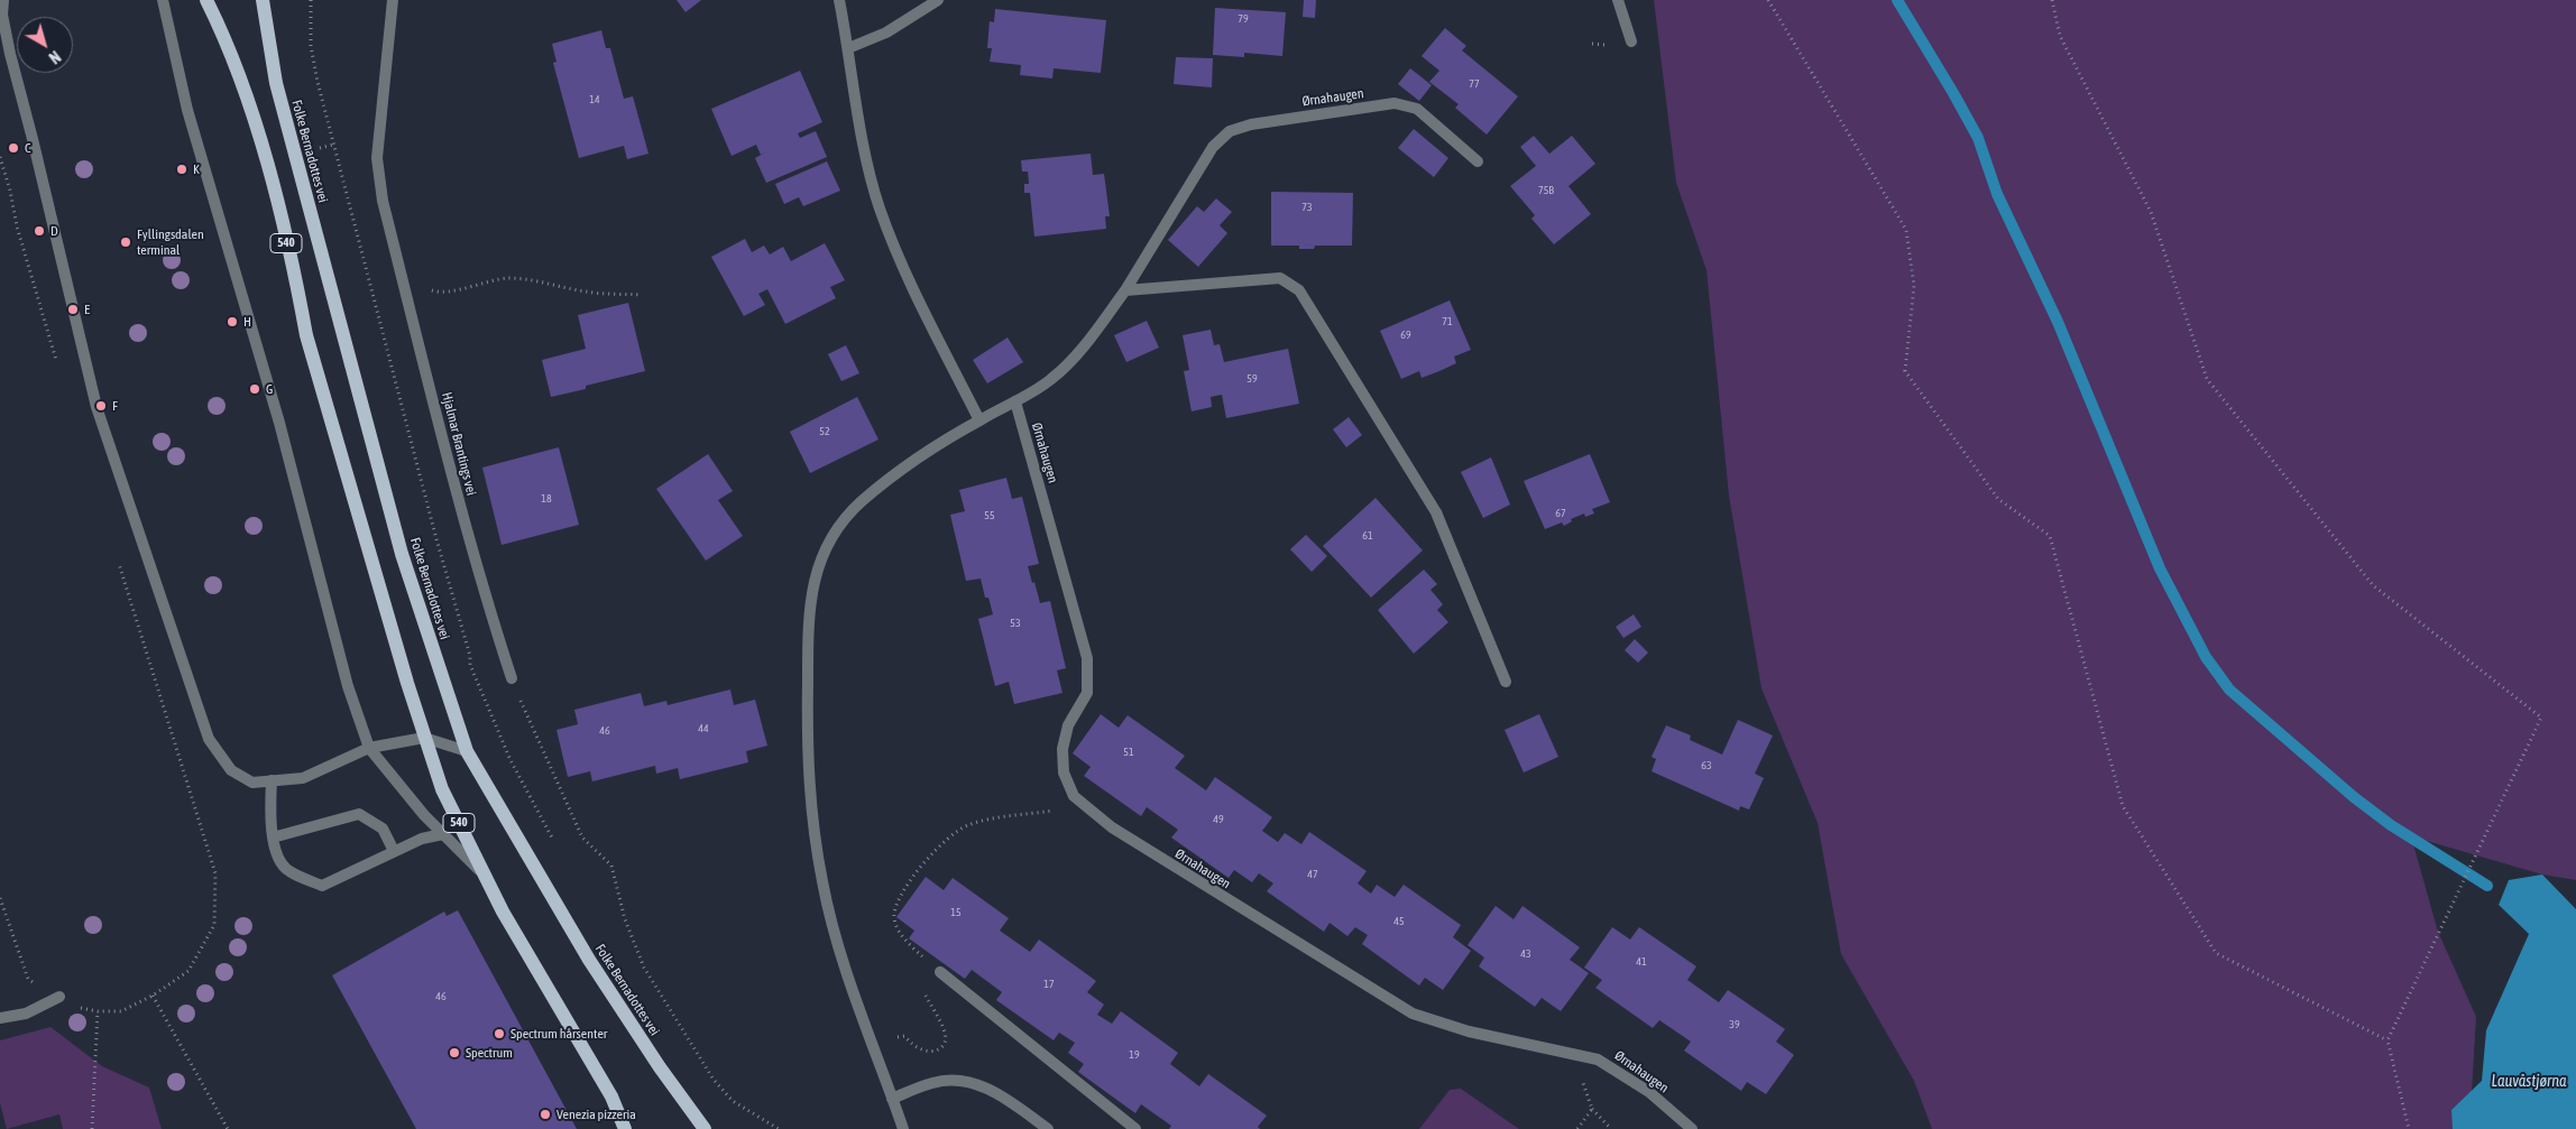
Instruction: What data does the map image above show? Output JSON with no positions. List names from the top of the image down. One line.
{"streets":{"main road":["Folke Bernadottes vei","540"],"street":["Ørnahaugen","Hjalmar Brantings vei"]},"water":["Lauvåstjørna"],"places":["C","K","D","Fyllingsdalen terminal","E","H","G","F","Spectrum hårsenter","Spectrum","Venezia pizzeria"],"house_numbers":["79","77","14","75B","73","71","69","59","52","18","67","55","61","53","44","46","51","63","49","47","15","45","43","41","17","46","39","19"],"north":"bottom right"}
